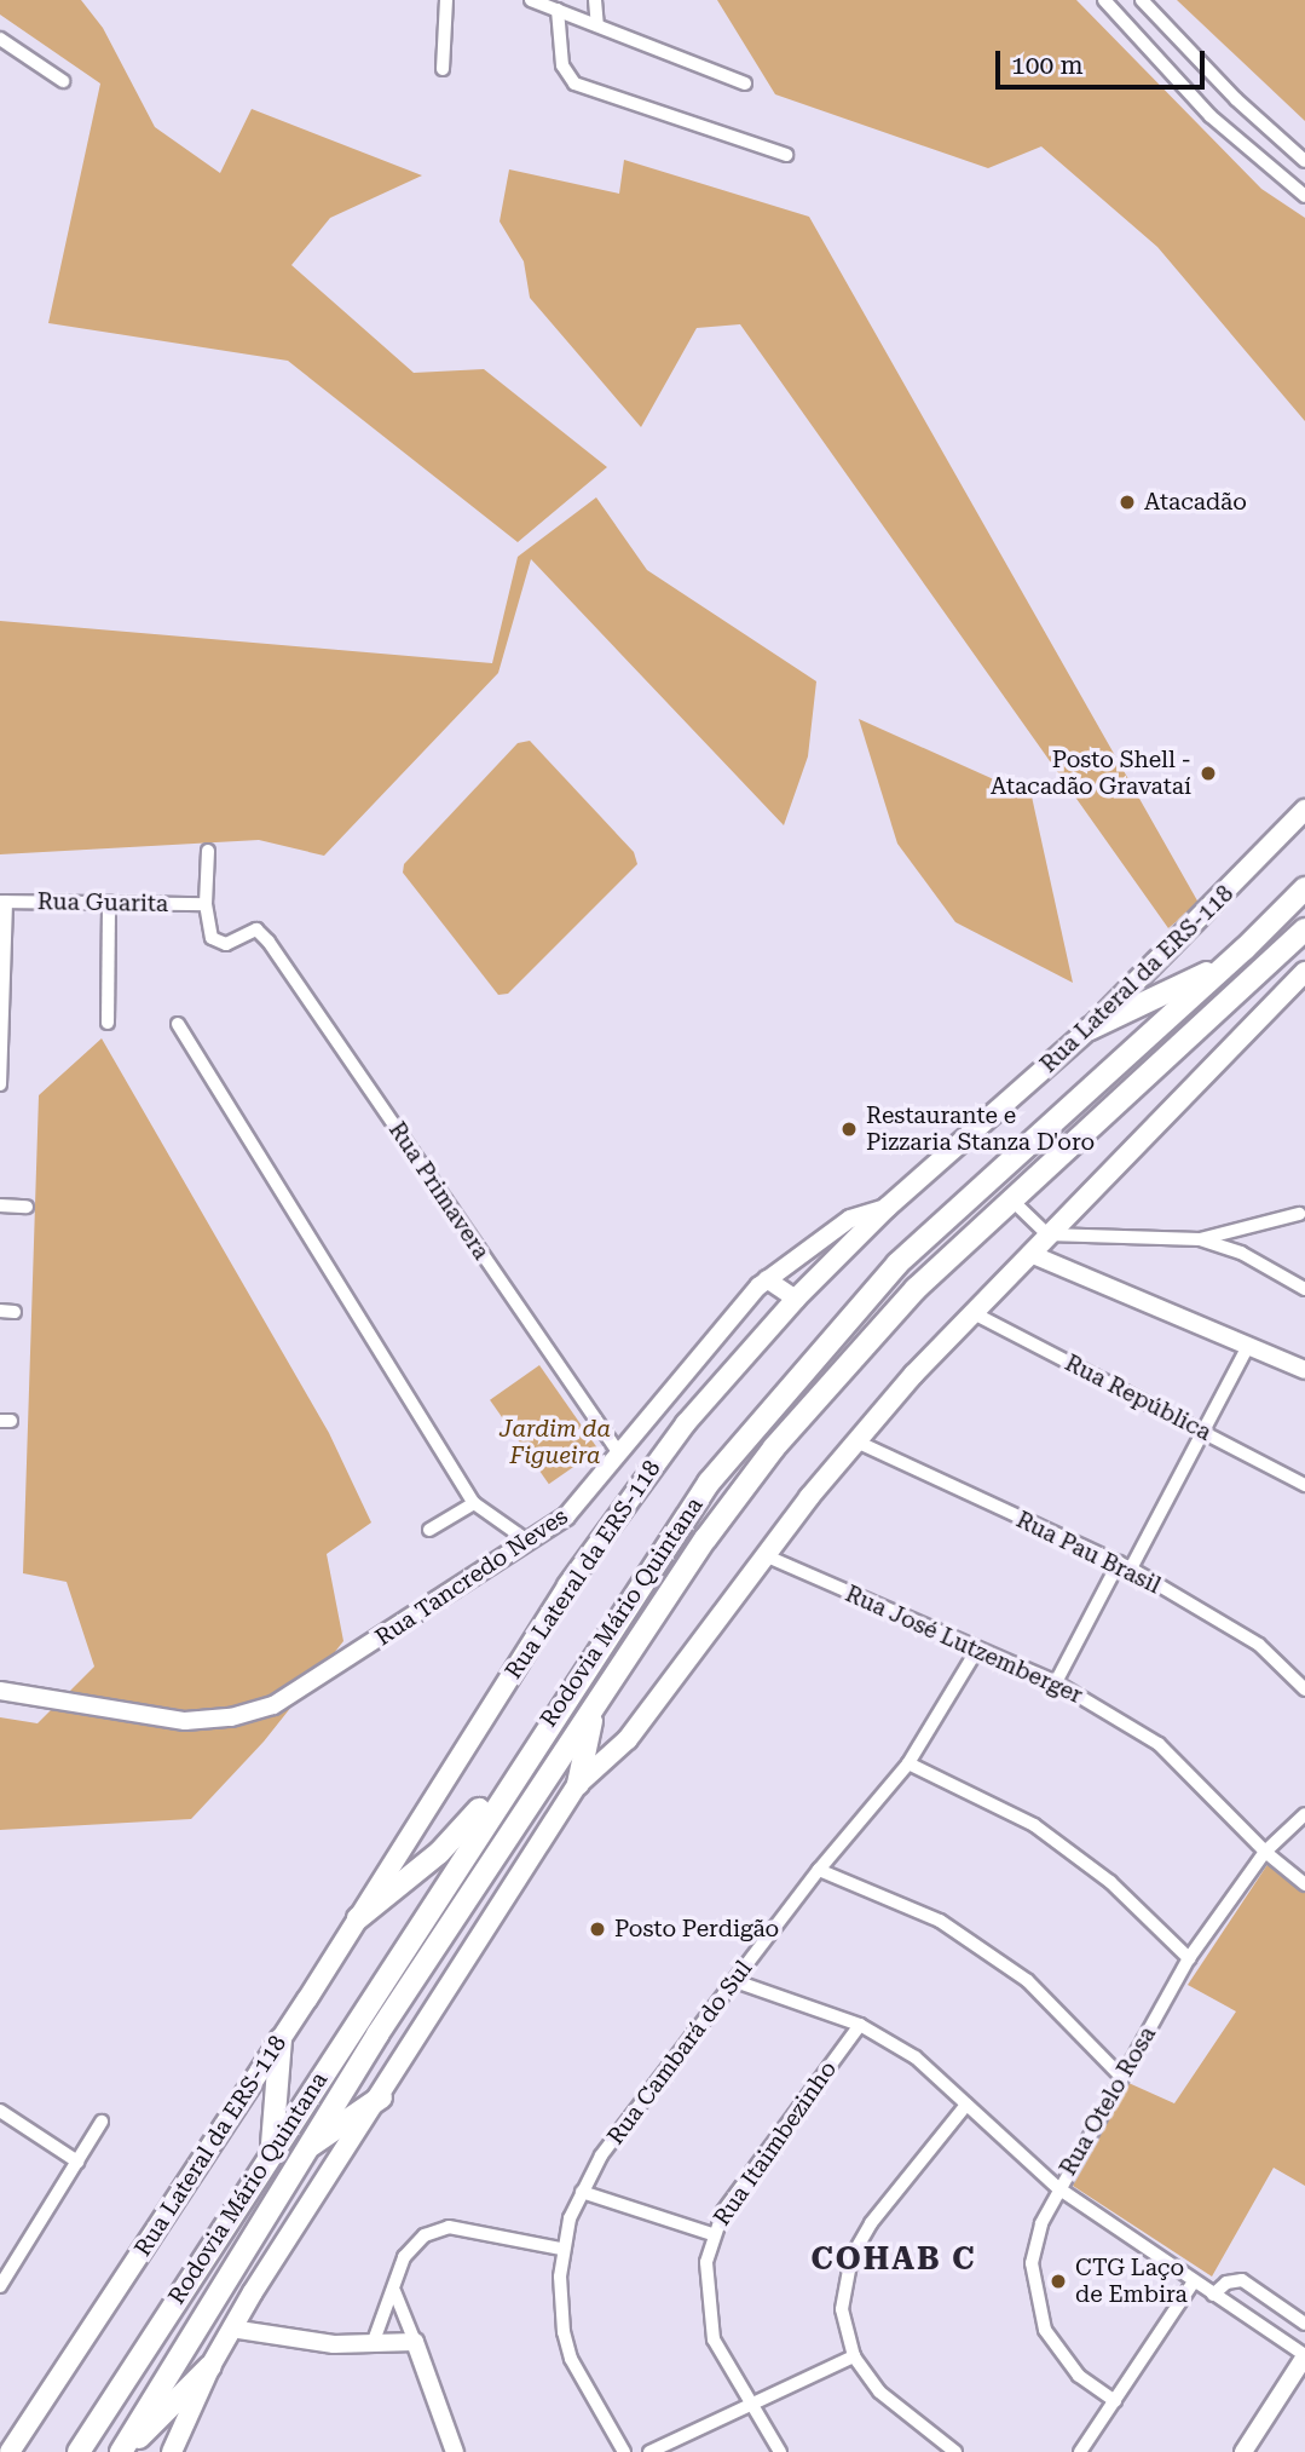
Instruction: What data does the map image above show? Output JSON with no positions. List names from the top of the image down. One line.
{"streets":{"highway":["Rodovia Mário Quintana"],"main road":["Rua Lateral da ERS-118","Rua Tancredo Neves"],"street":["Rua Guarita","Rua Primavera","Rua República","Rua Pau Brasil","Rua José Lutzemberger","Rua Cambará do Sul","Rua Otelo Rosa","Rua Itaimbezinho"]},"crossings":[["Rua Guarita","Rua Primavera"],["Rua Lateral da ERS-118","Rua Tancredo Neves"],["Rua Primavera","Rua Tancredo Neves"],["Rua José Lutzemberger","Rua Cambará do Sul"],["Rua José Lutzemberger","Rua Otelo Rosa"]],"districts":["COHAB C"],"parks":["Jardim da Figueira"],"places":["Atacadão","Posto Shell - Atacadão Gravataí","Restaurante e Pizzaria Stanza D'oro","Posto Perdigão","CTG Laço de Embira"],"scale_bar":"100 m"}
